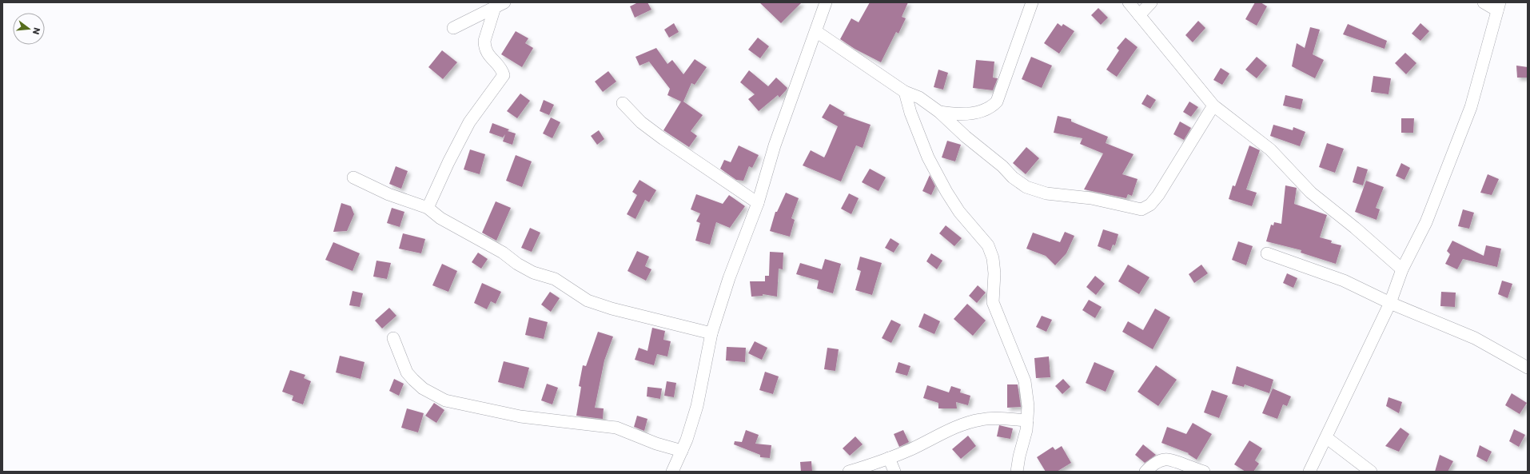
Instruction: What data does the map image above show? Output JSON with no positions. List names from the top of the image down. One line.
{"north":"right"}
